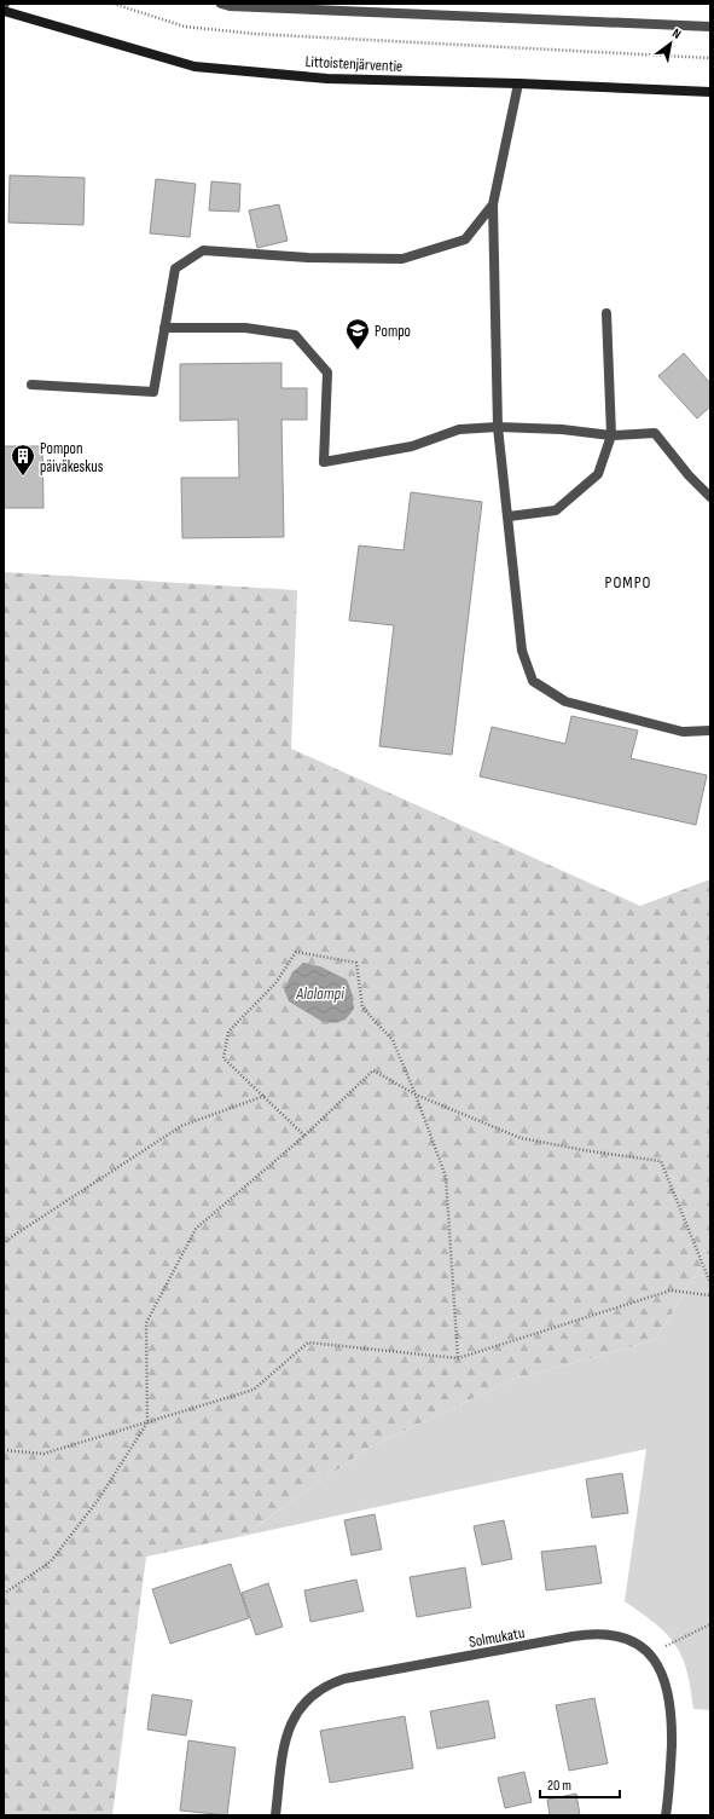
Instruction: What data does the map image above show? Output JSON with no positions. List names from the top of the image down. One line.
{"streets":{"street":["Littoistenjärventie","Solmukatu"]},"districts":["POMPO"],"water":["Alalampi"],"places":{"school or university":["Pompo"],"building":["Pompon päiväkeskus"]},"scale_bar":"20 m","north":"top right"}
